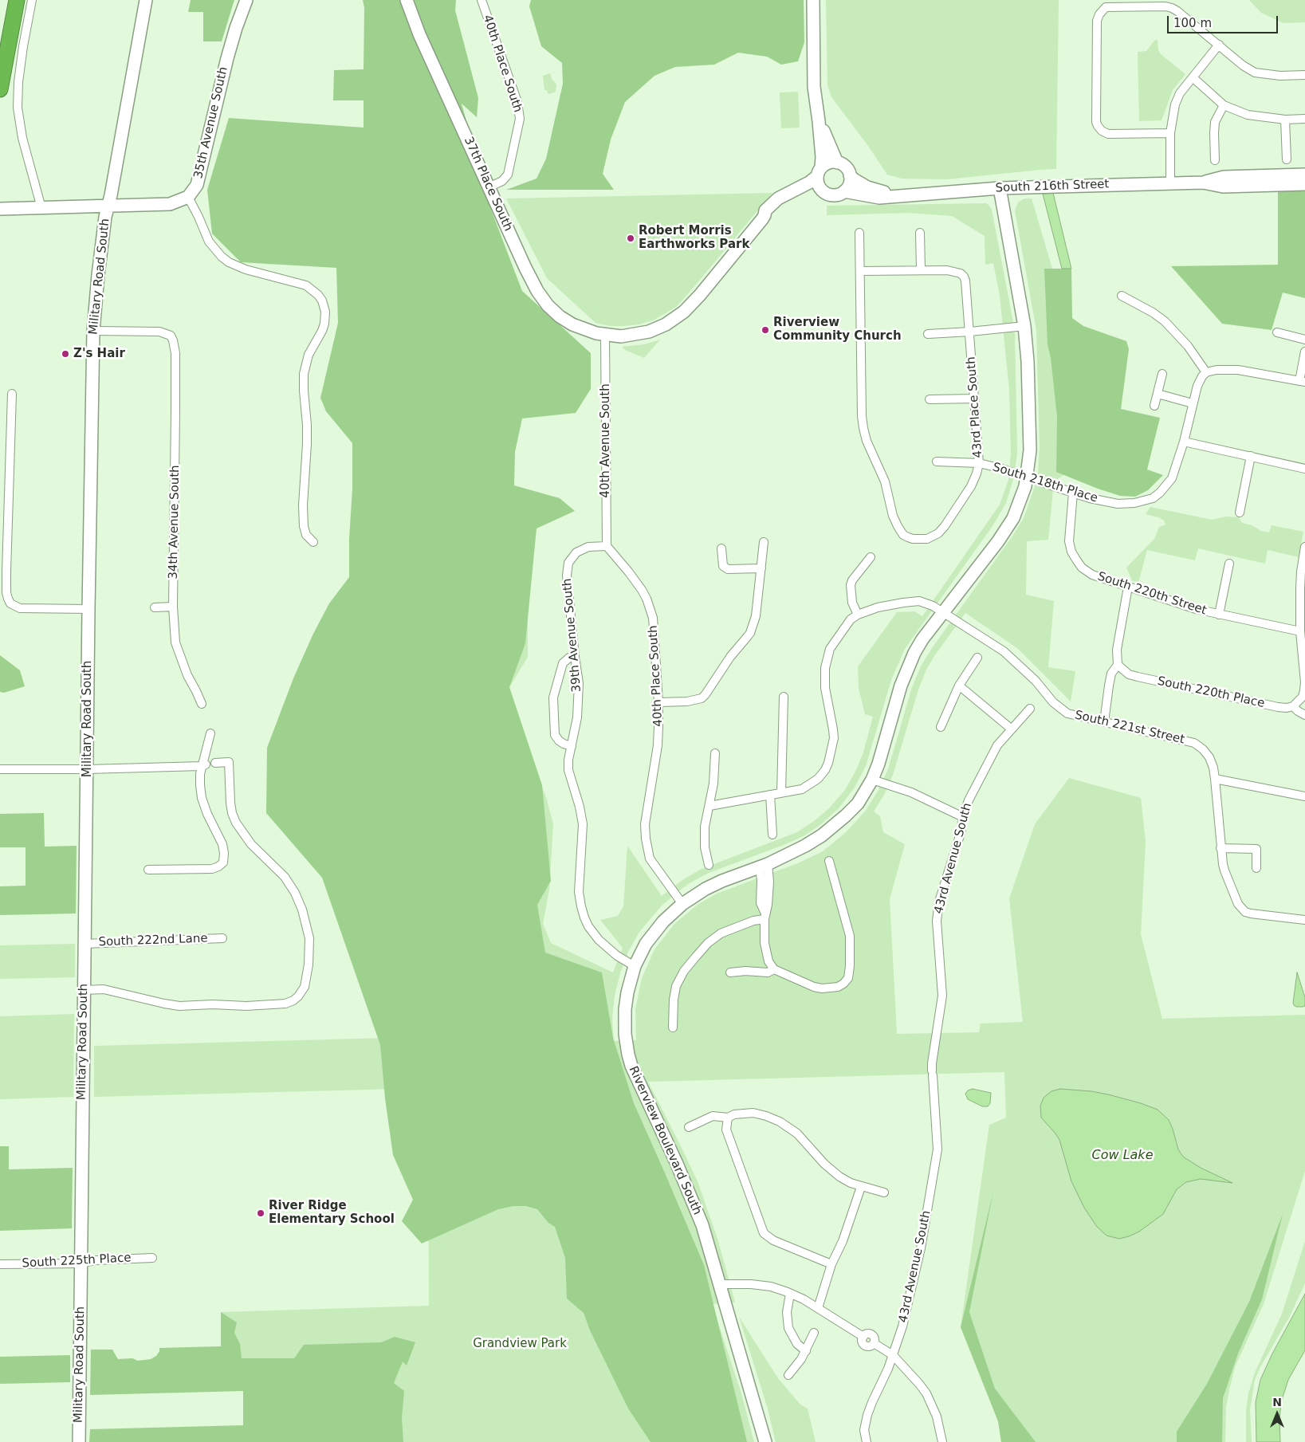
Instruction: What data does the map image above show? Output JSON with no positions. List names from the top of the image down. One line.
{"streets":{"street":["40th Place South","35th Avenue South","37th Place South","South 216th Street","Military Road South","43rd Place South","40th Avenue South","South 218th Place","34th Avenue South","South 220th Street","39th Avenue South","South 220th Place","South 221st Street","43rd Avenue South","South 222nd Lane","Riverview Boulevard South","South 225th Place"]},"crossings":[["40th Place South","37th Place South"],["40th Place South","40th Avenue South"],["40th Place South","39th Avenue South"],["40th Place South","Riverview Boulevard South"],["37th Place South","40th Avenue South"],["South 216th Street","Riverview Boulevard South"],["Military Road South","34th Avenue South"],["Military Road South","South 222nd Lane"],["Military Road South","South 225th Place"],["43rd Place South","South 218th Place"],["40th Avenue South","39th Avenue South"],["South 218th Place","South 220th Street"],["South 218th Place","Riverview Boulevard South"],["39th Avenue South","Riverview Boulevard South"],["South 221st Street","Riverview Boulevard South"]],"water":["Cow Lake"],"parks":["Grandview Park"],"places":["Robert Morris Earthworks Park","Riverview Community Church","Z's Hair","River Ridge Elementary School"],"scale_bar":"100 m","north":"top"}
